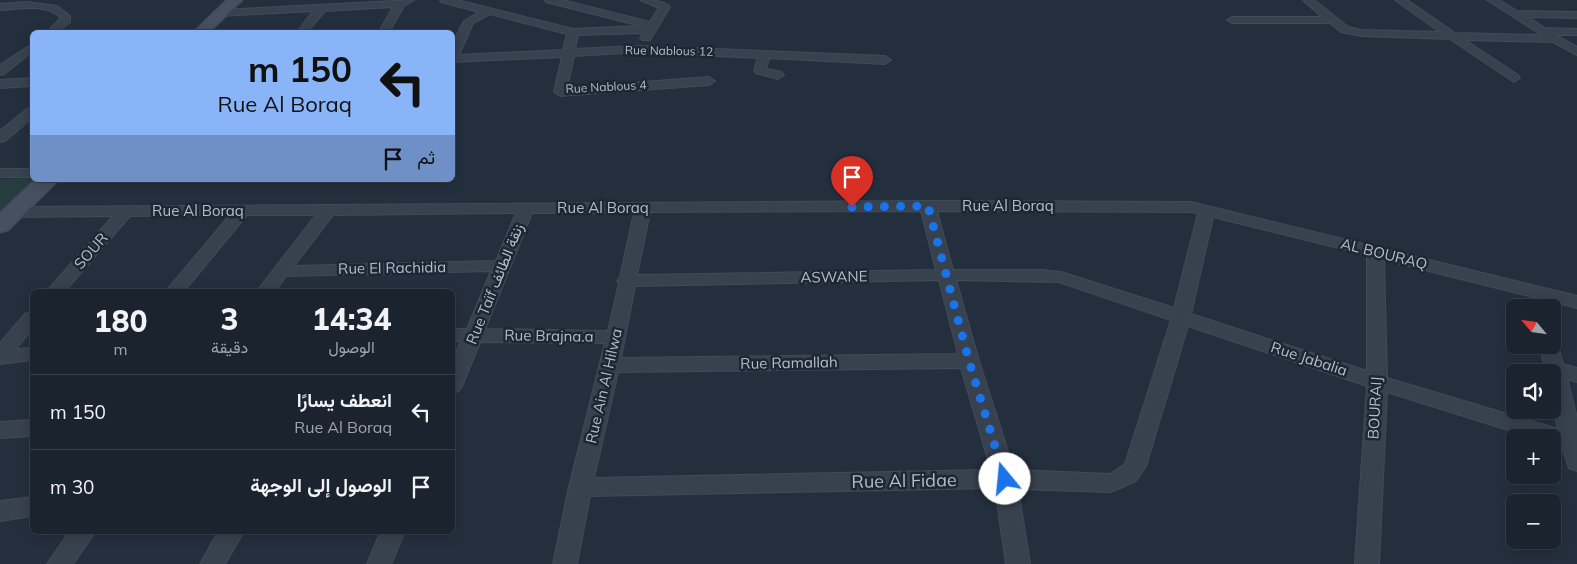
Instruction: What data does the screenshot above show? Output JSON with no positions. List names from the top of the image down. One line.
{"streets":{"street":["Rue Nablous 12","Rue Nablous 4","Rue Al Boraq","SOUR","AL BOURAQ","Rue El Rachidia","ASWANE","Rue Taïf زنقة الطائف","Rue Brajna.a","Rue Jabalia","Rue Ramallah","Rue Ain Al Hilwa","BOURAIJ","Rue Al Fidae"]},"crossings":[["Rue Nablous 12","Rue Nablous 4"],["Rue Al Boraq","SOUR"],["Rue Al Boraq","AL BOURAQ"],["Rue Al Boraq","Rue Taïf زنقة الطائف"],["Rue Al Boraq","Rue Ain Al Hilwa"],["Rue Al Boraq","Rue Al Fidae"],["AL BOURAQ","BOURAIJ"],["AL BOURAQ","Rue Al Fidae"],["Rue El Rachidia","Rue Taïf زنقة الطائف"],["ASWANE","Rue Jabalia"],["ASWANE","Rue Ain Al Hilwa"],["Rue Taïf زنقة الطائف","Rue Brajna.a"],["Rue Brajna.a","Rue Ain Al Hilwa"],["Rue Jabalia","BOURAIJ"],["Rue Jabalia","Rue Al Fidae"],["Rue Ramallah","Rue Ain Al Hilwa"],["Rue Ain Al Hilwa","Rue Al Fidae"]],"north":"top left","page":{"turn":["150 m","Rue Al Boraq"],"then":"ثم","eta":["14:34","الوصول","3","دقيقة","180","m"],"map_buttons":["+","−"],"list":[{"name":"انعطف يسارًا","note":"Rue Al Boraq","value":"150 m"},{"name":"الوصول إلى الوجهة","value":"30 m"}]}}
